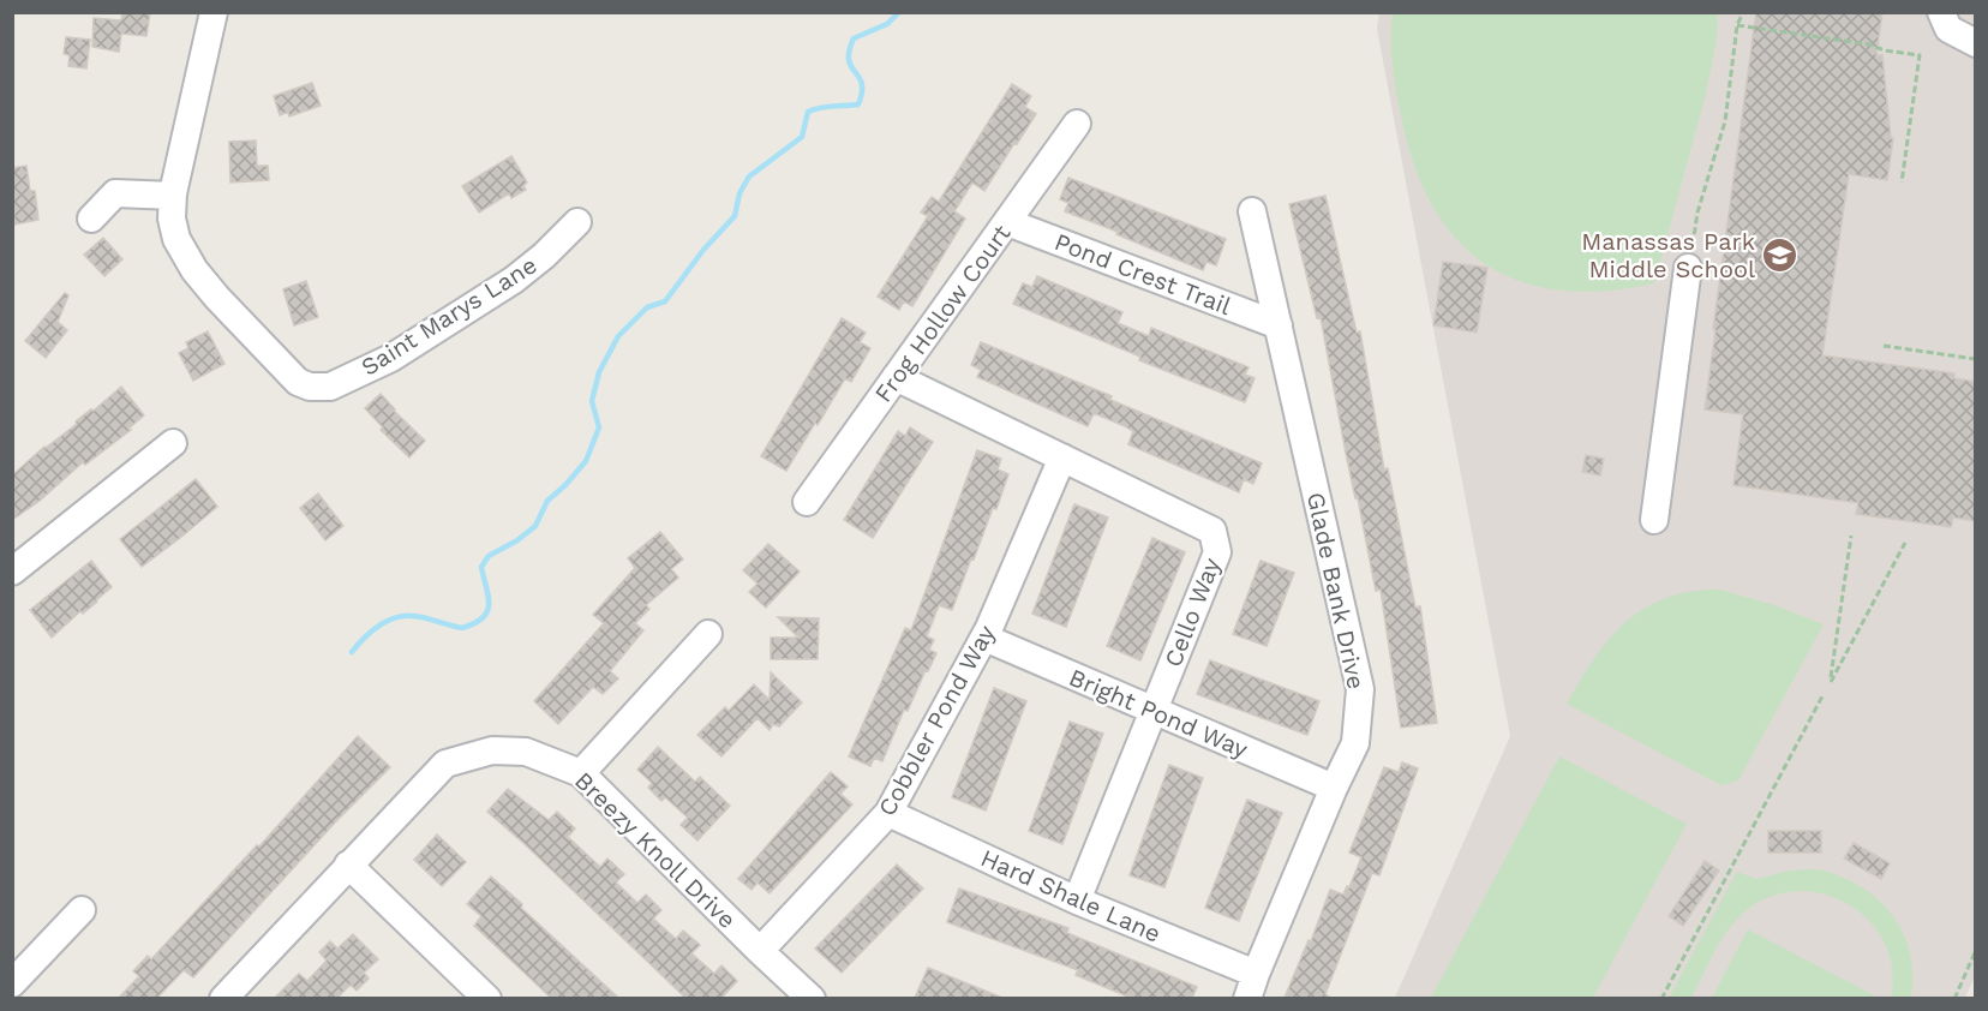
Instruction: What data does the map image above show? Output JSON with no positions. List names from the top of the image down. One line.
{"streets":{"street":["Pond Crest Trail","Frog Hollow Court","Saint Marys Lane","Glade Bank Drive","Cello Way","Bright Pond Way","Cobbler Pond Way","Breezy Knoll Drive","Hard Shale Lane"]},"crossings":[["Pond Crest Trail","Frog Hollow Court"],["Pond Crest Trail","Glade Bank Drive"],["Frog Hollow Court","Cello Way"],["Glade Bank Drive","Bright Pond Way"],["Glade Bank Drive","Hard Shale Lane"],["Cello Way","Bright Pond Way"],["Cello Way","Cobbler Pond Way"],["Cello Way","Hard Shale Lane"],["Bright Pond Way","Cobbler Pond Way"],["Cobbler Pond Way","Breezy Knoll Drive"],["Cobbler Pond Way","Hard Shale Lane"]],"places":{"school or university":["Manassas Park Middle School"]}}
